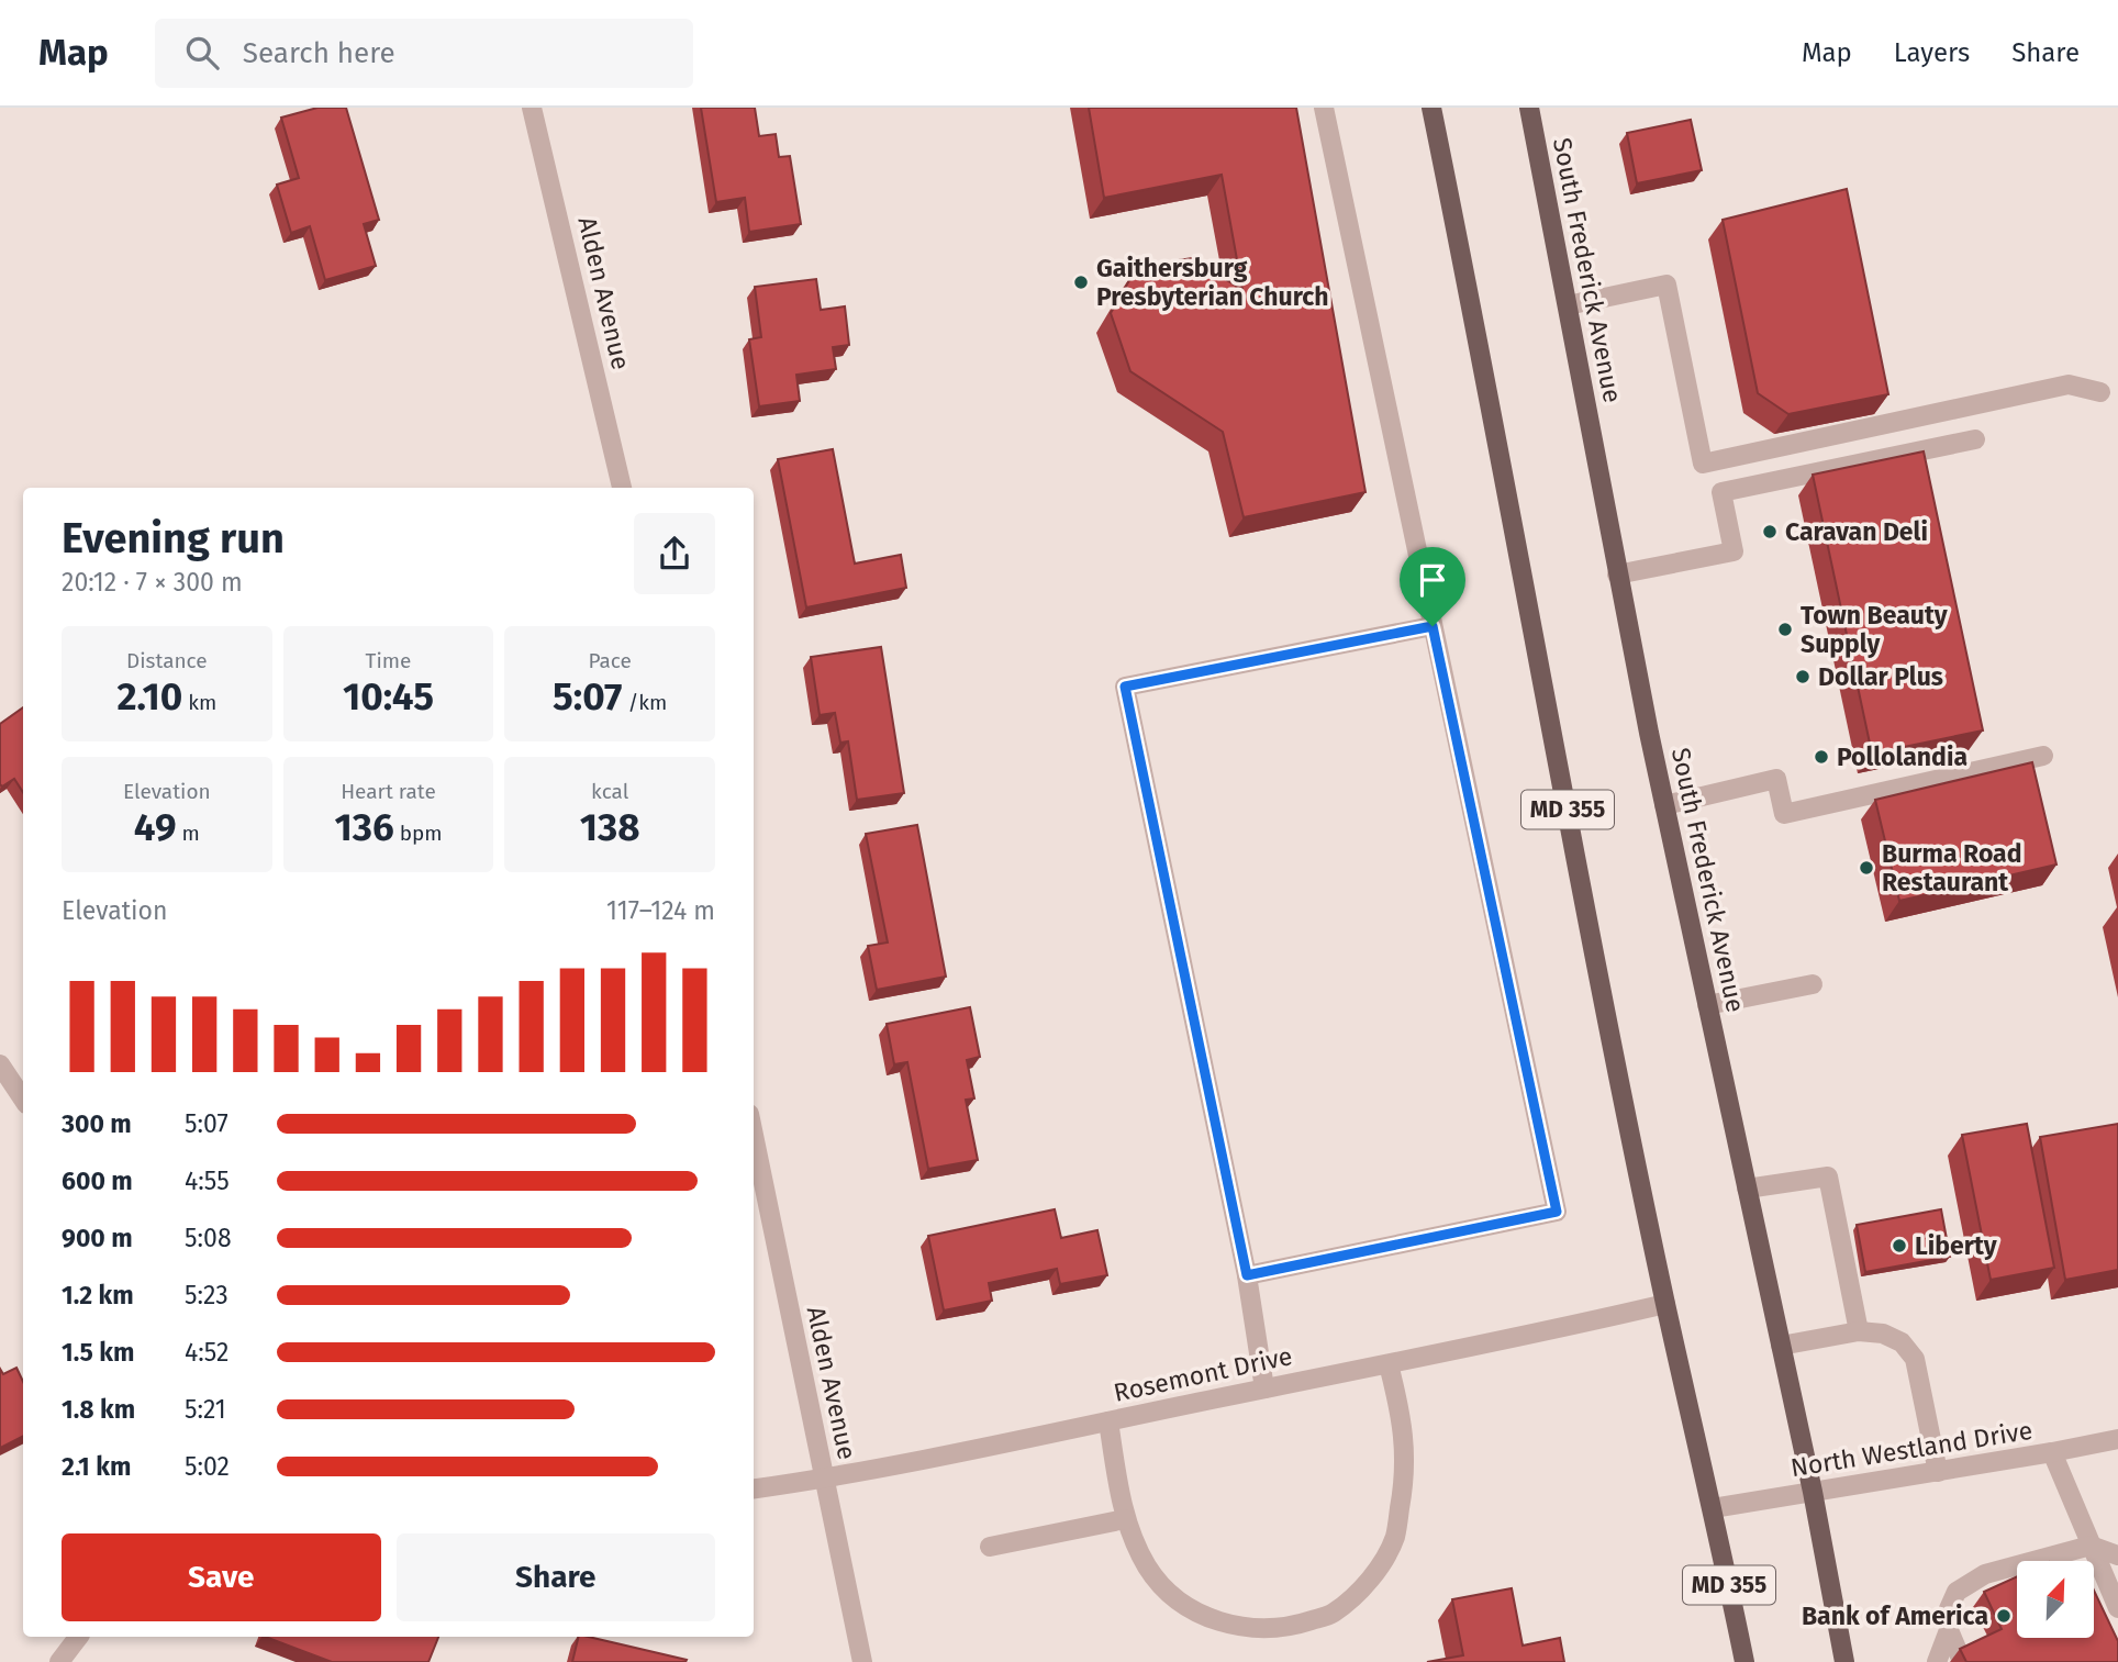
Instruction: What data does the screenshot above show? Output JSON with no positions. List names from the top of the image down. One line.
{"streets":{"main road":["South Frederick Avenue","MD 355"],"street":["Alden Avenue","Rosemont Drive","North Westland Drive"]},"crossings":[["South Frederick Avenue","North Westland Drive"],["Alden Avenue","Rosemont Drive"],["MD 355","Rosemont Drive"],["MD 355","North Westland Drive"]],"places":["Gaithersburg Presbyterian Church","Caravan Deli","Town Beauty Supply","Dollar Plus","Pollolandia","Burma Road Restaurant","Liberty","Bank of America"],"north":"top right","page":{"header":"Map","search":"Search here","nav":["Map","Layers","Share"],"heading":["Evening run","20:12 · 7 × 300 m"],"stats":[["Distance","2.10 km"],["Time","10:45"],["Pace","5:07 /km"],["Elevation","49 m"],["Heart rate","136 bpm"],["kcal","138"]],"chart":["Elevation","117–124 m"],"list":[{"name":"300 m","note":"5:07"},{"name":"600 m","note":"4:55"},{"name":"900 m","note":"5:08"},{"name":"1.2 km","note":"5:23"},{"name":"1.5 km","note":"4:52"},{"name":"1.8 km","note":"5:21"},{"name":"2.1 km","note":"5:02"}],"buttons":["Save","Share"]}}
